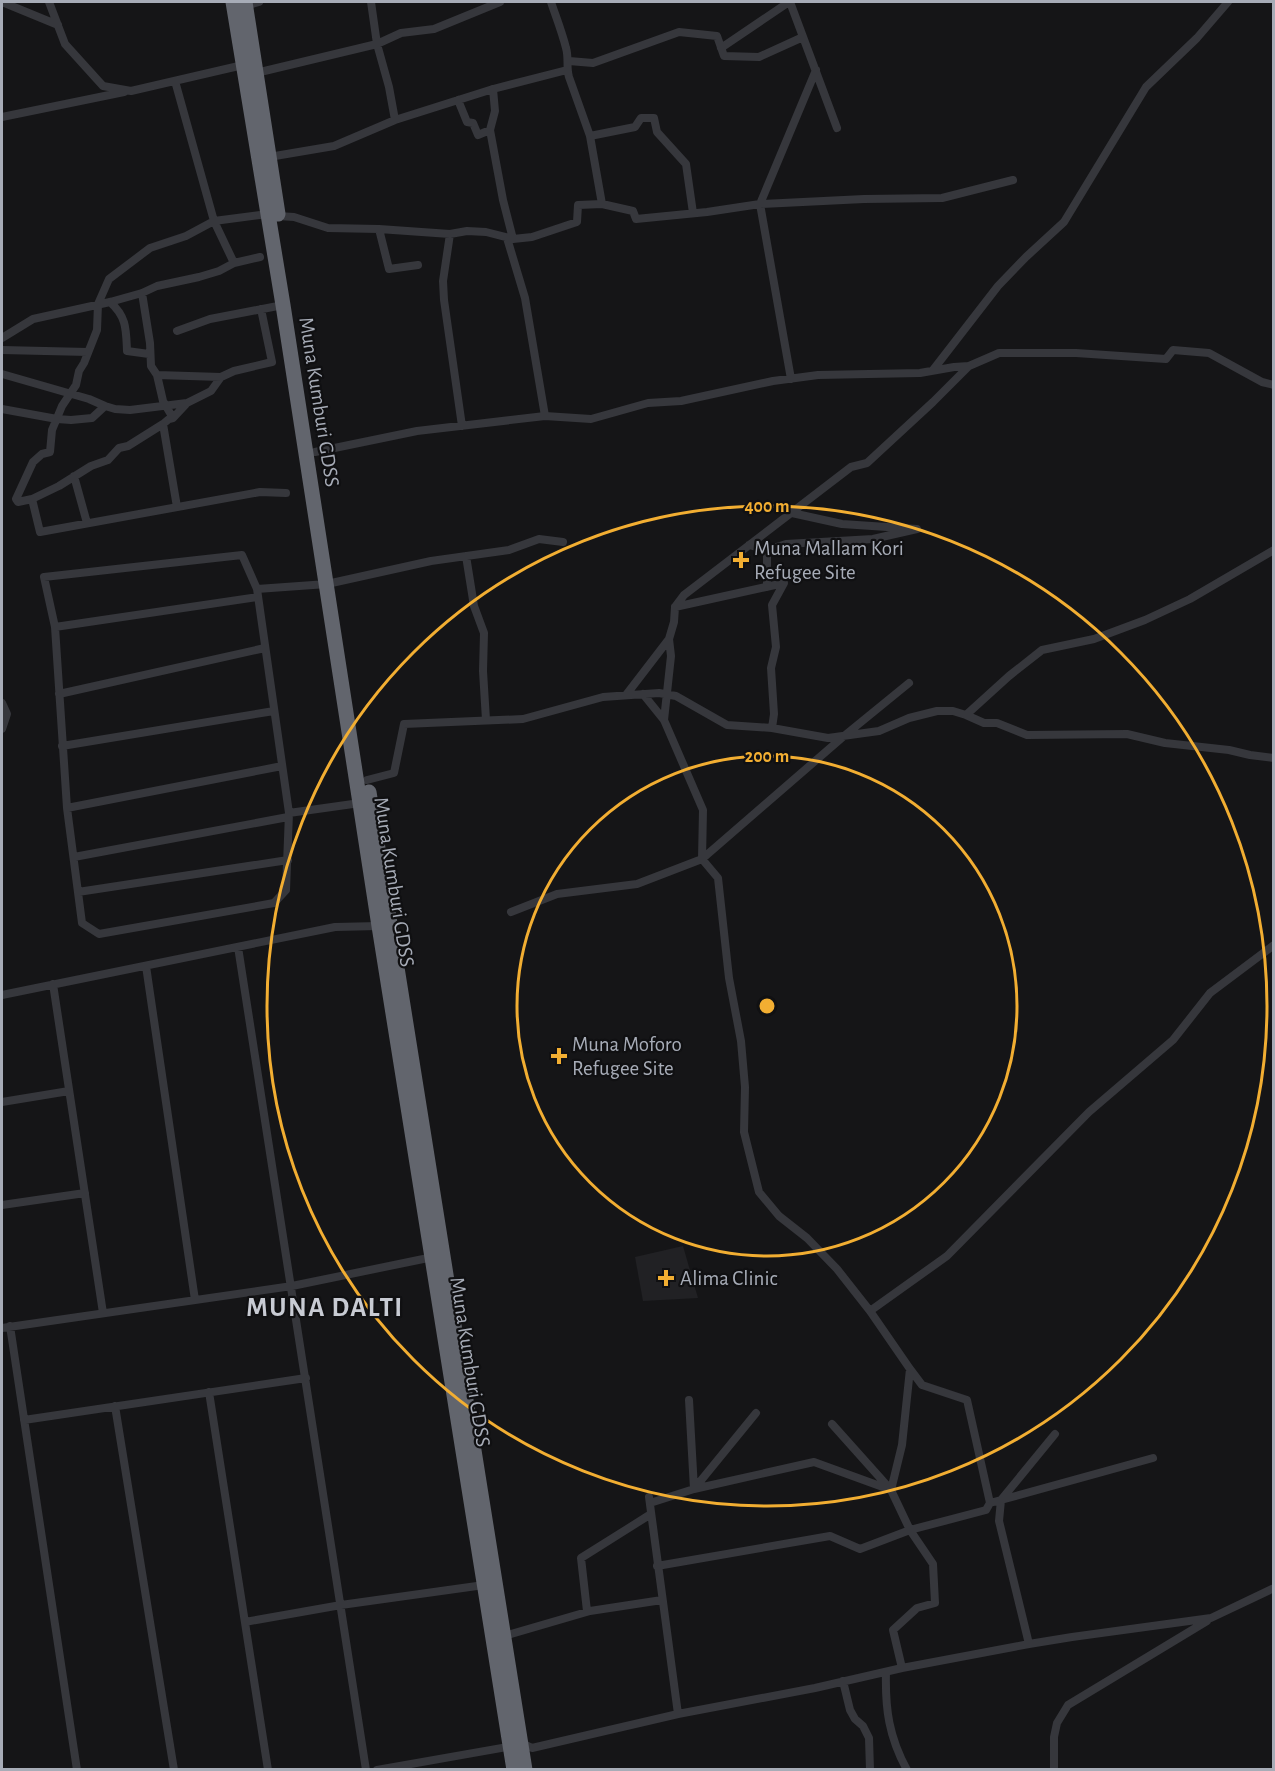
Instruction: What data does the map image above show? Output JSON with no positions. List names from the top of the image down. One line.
{"streets":{"highway":["Muna Kumburi GDSS"]},"districts":["MUNA DALTI"],"places":{"health":["Muna Mallam Kori Refugee Site","Muna Moforo Refugee Site","Alima Clinic"]},"rings":["400 m","200 m"]}
